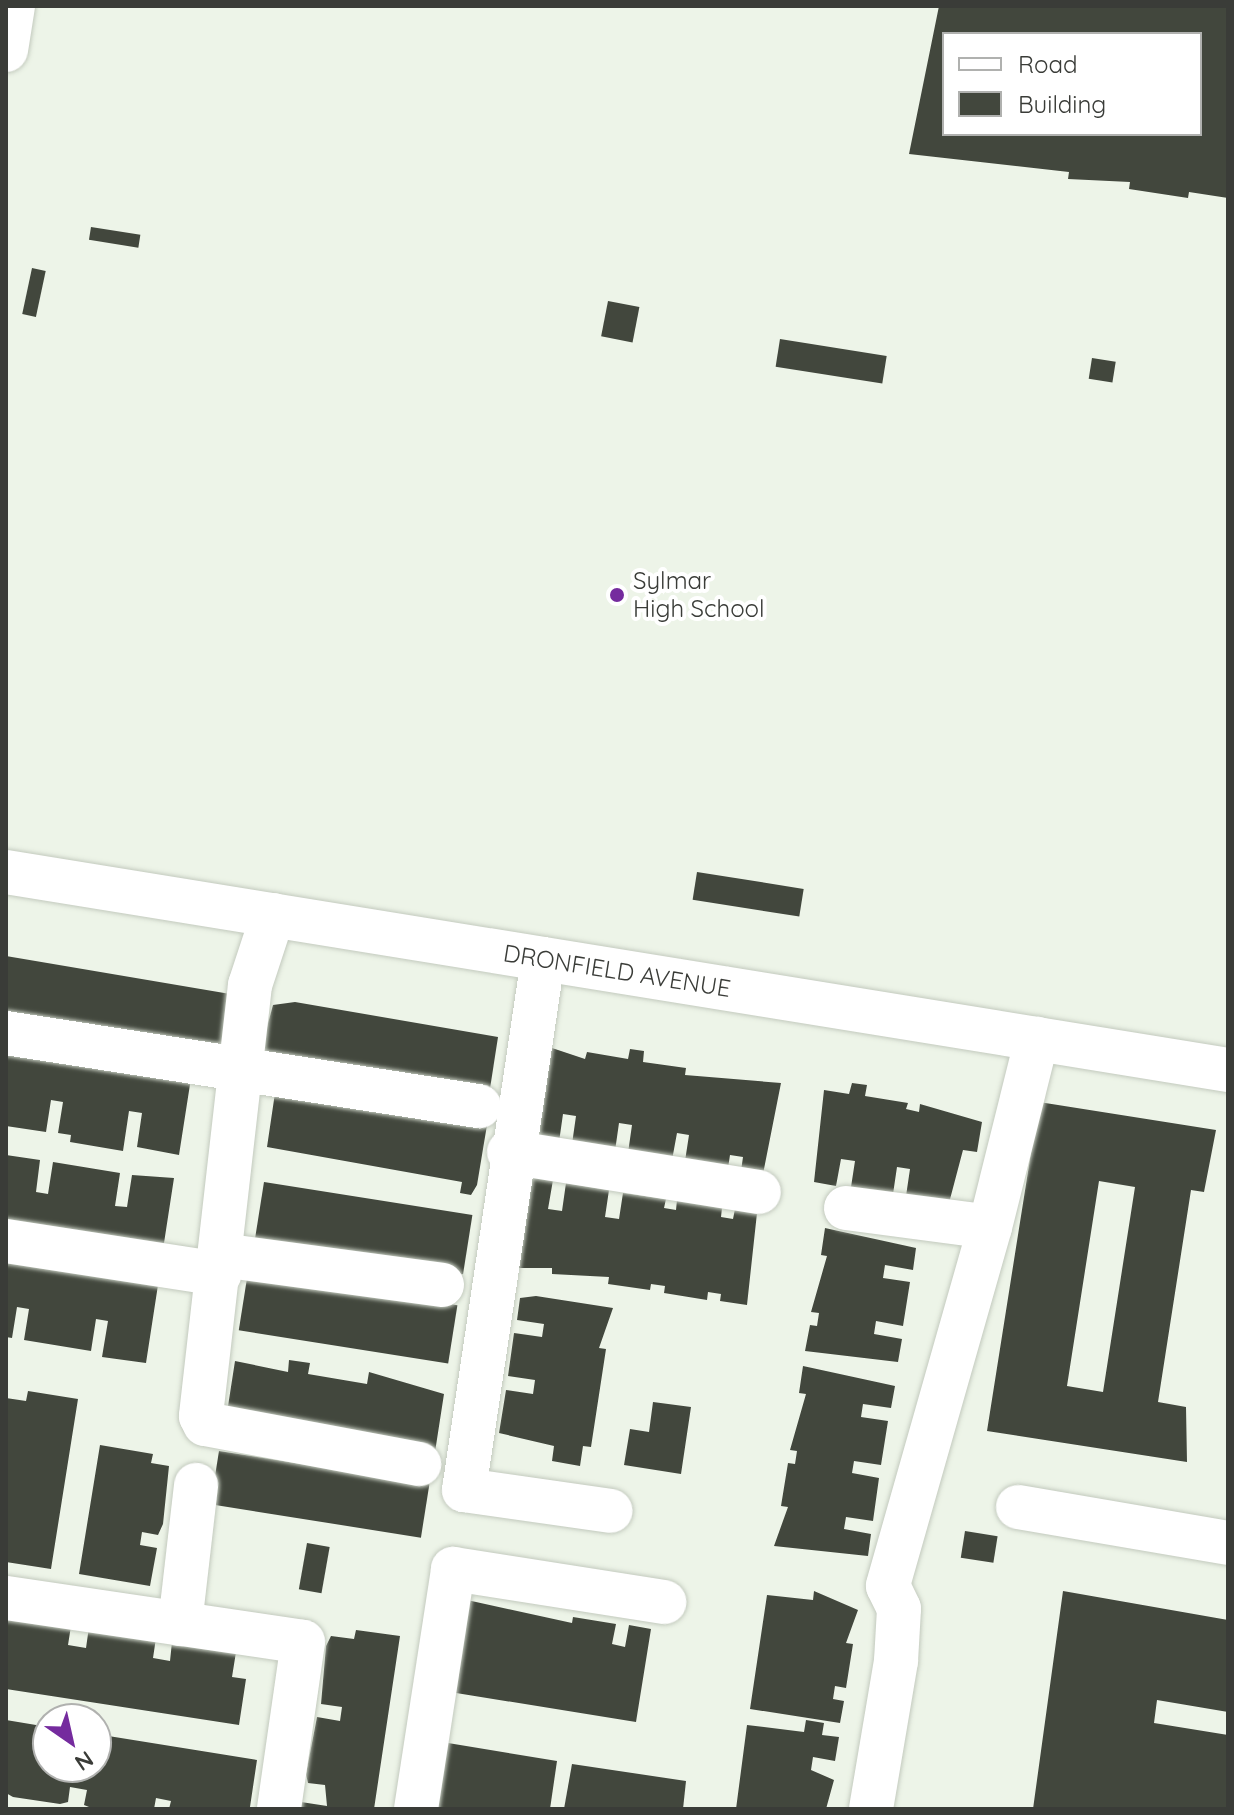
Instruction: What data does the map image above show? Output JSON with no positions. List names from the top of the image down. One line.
{"streets":{"street":["DRONFIELD AVENUE"]},"places":["Sylmar High School"],"legend":["Road","Building"],"north":"bottom right"}
